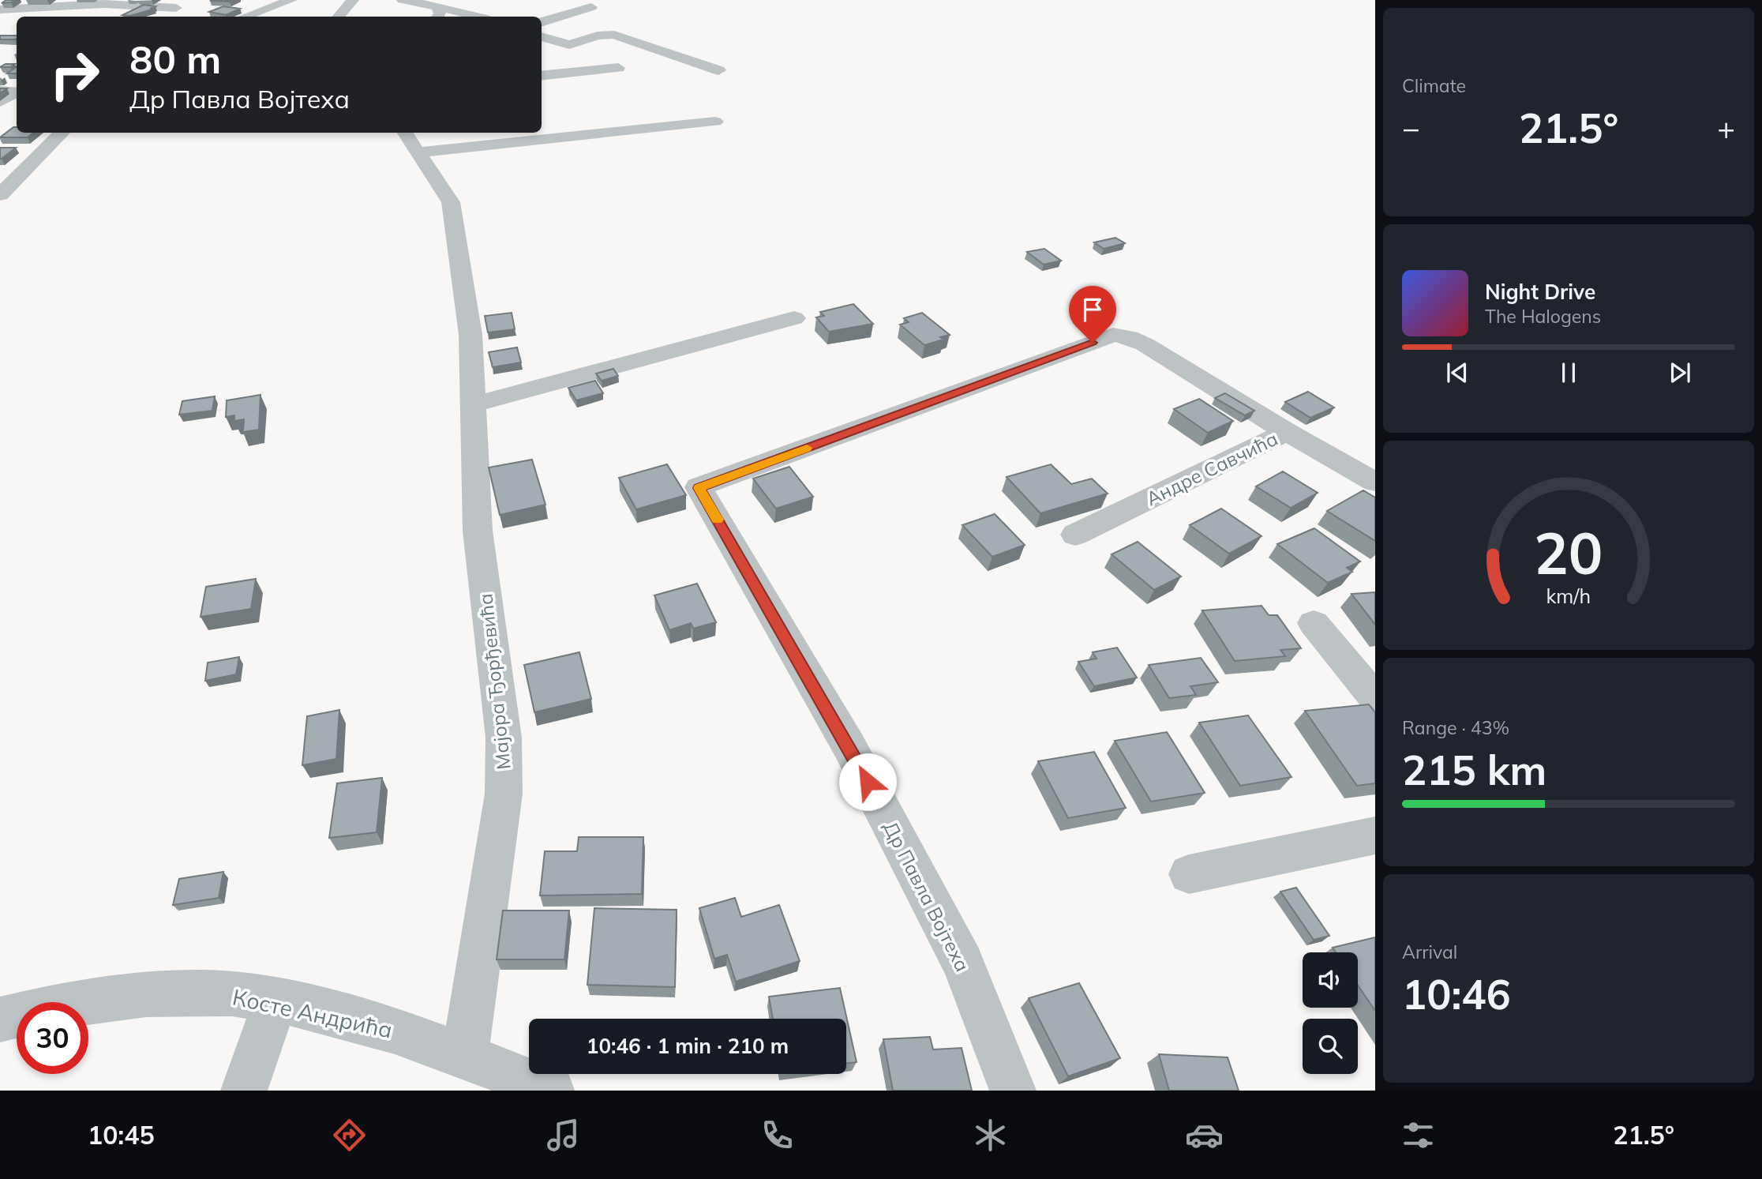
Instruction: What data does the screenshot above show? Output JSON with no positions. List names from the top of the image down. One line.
{"streets":{"street":["Андре Савчића","Мајора Ђорђевића","Др Павла Војтеха","Косте Андрића"]},"crossings":[["Андре Савчића","Др Павла Војтеха"],["Мајора Ђорђевића","Косте Андрића"]],"page":{"tile":["Climate",["Range · 43%","215 km"],["Arrival","10:46"]],"turn":["80 m","Др Павла Војтеха"],"heat":["−","21.5°","+"],"song":["Night Drive","The Halogens"],"limit":"30","trip":"10:46 · 1 min · 210 m","tabs":["10:45","21.5°"],"gauge":["20","km/h"]}}
